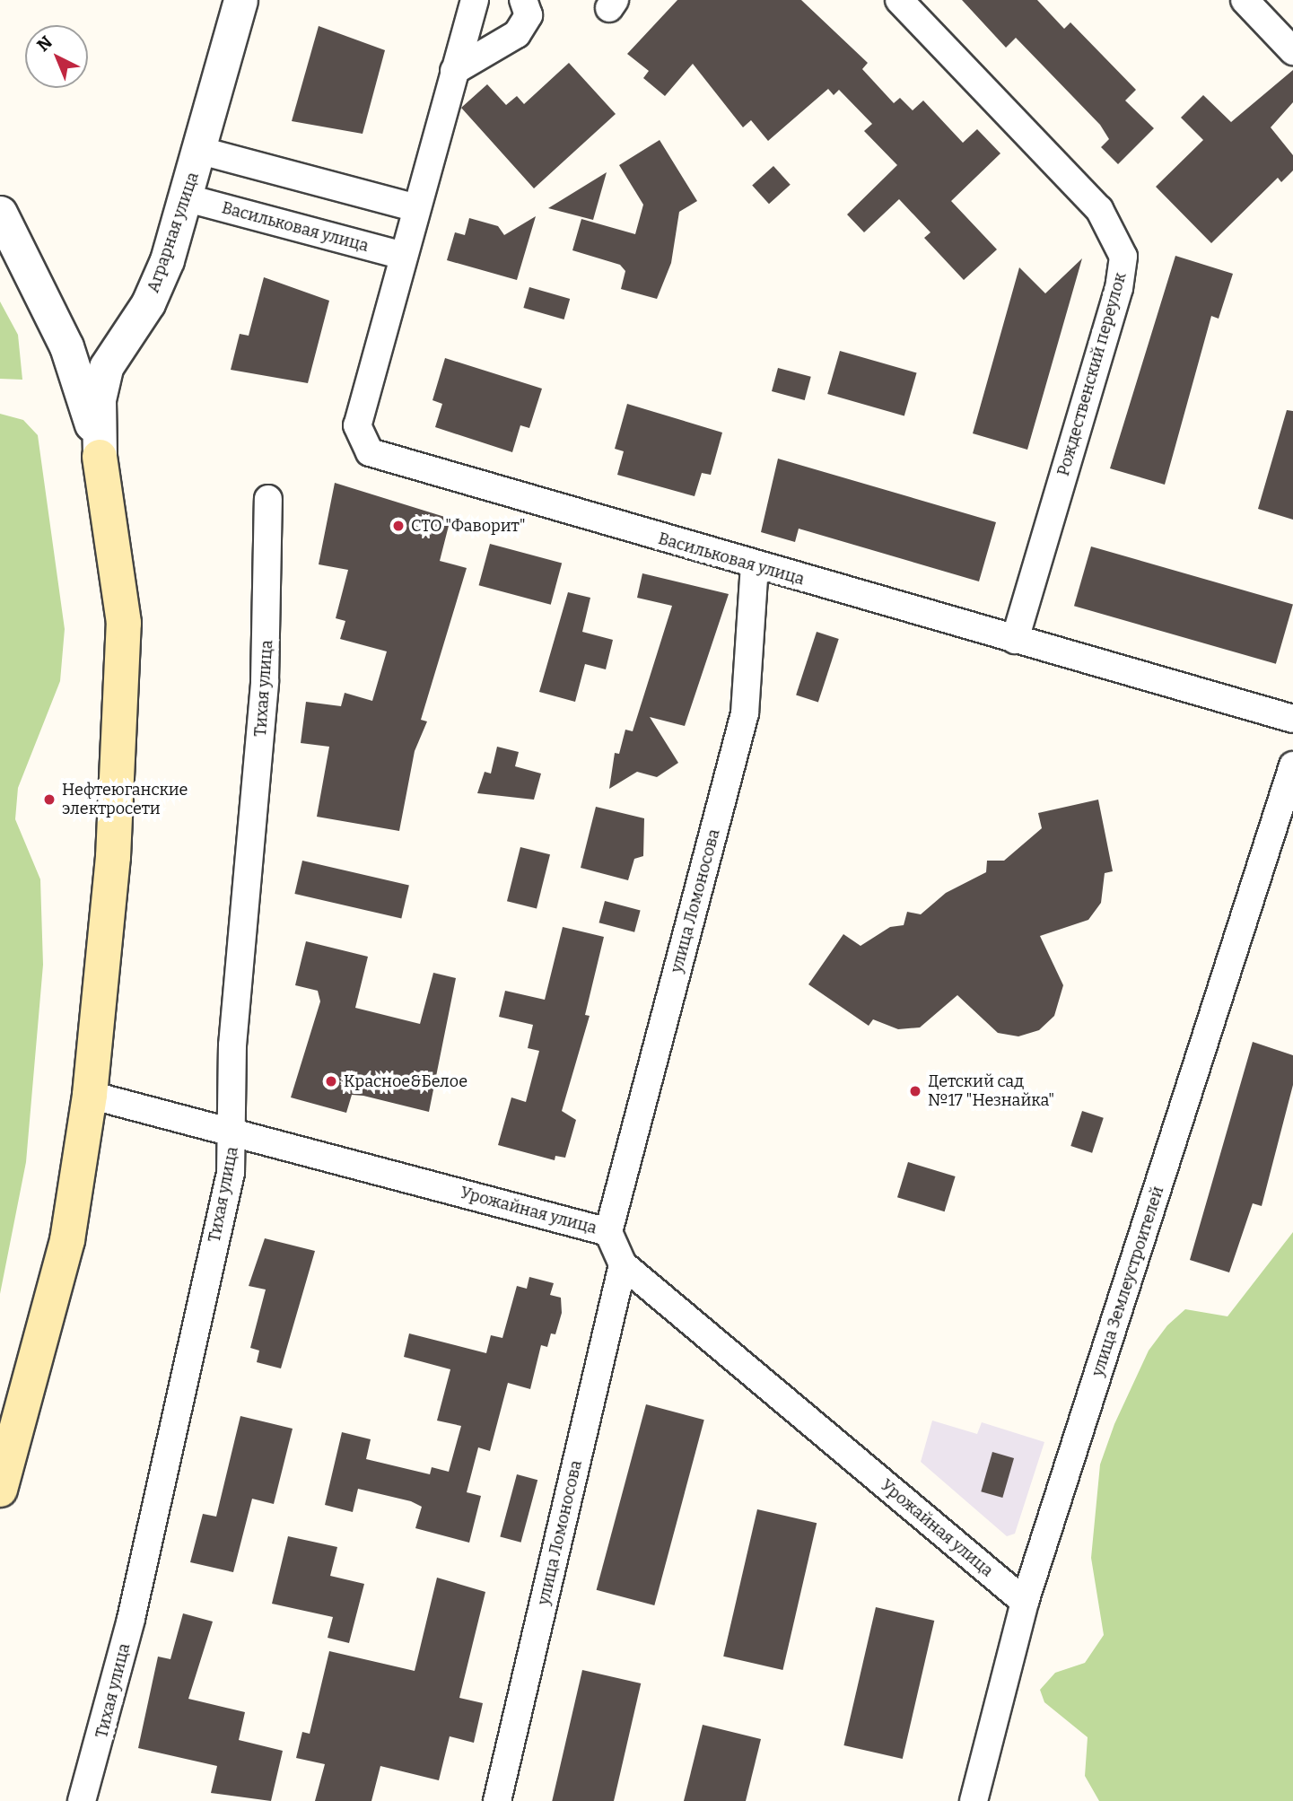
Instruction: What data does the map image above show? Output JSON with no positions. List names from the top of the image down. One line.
{"streets":{"street":["Васильковая улица","Аграрная улица","Рождественский переулок","Тихая улица","улица Ломоносова","Урожайная улица","улица Землеустроителей"]},"crossings":[["Васильковая улица","Аграрная улица"],["Васильковая улица","Рождественский переулок"],["Васильковая улица","улица Ломоносова"],["Тихая улица","Урожайная улица"],["улица Ломоносова","Урожайная улица"],["Урожайная улица","улица Землеустроителей"]],"places":["СТО \"Фаворит\"","Нефтеюганские электросети","Красное&Белое","Детский сад №17 \"Незнайка\""],"north":"top left"}
